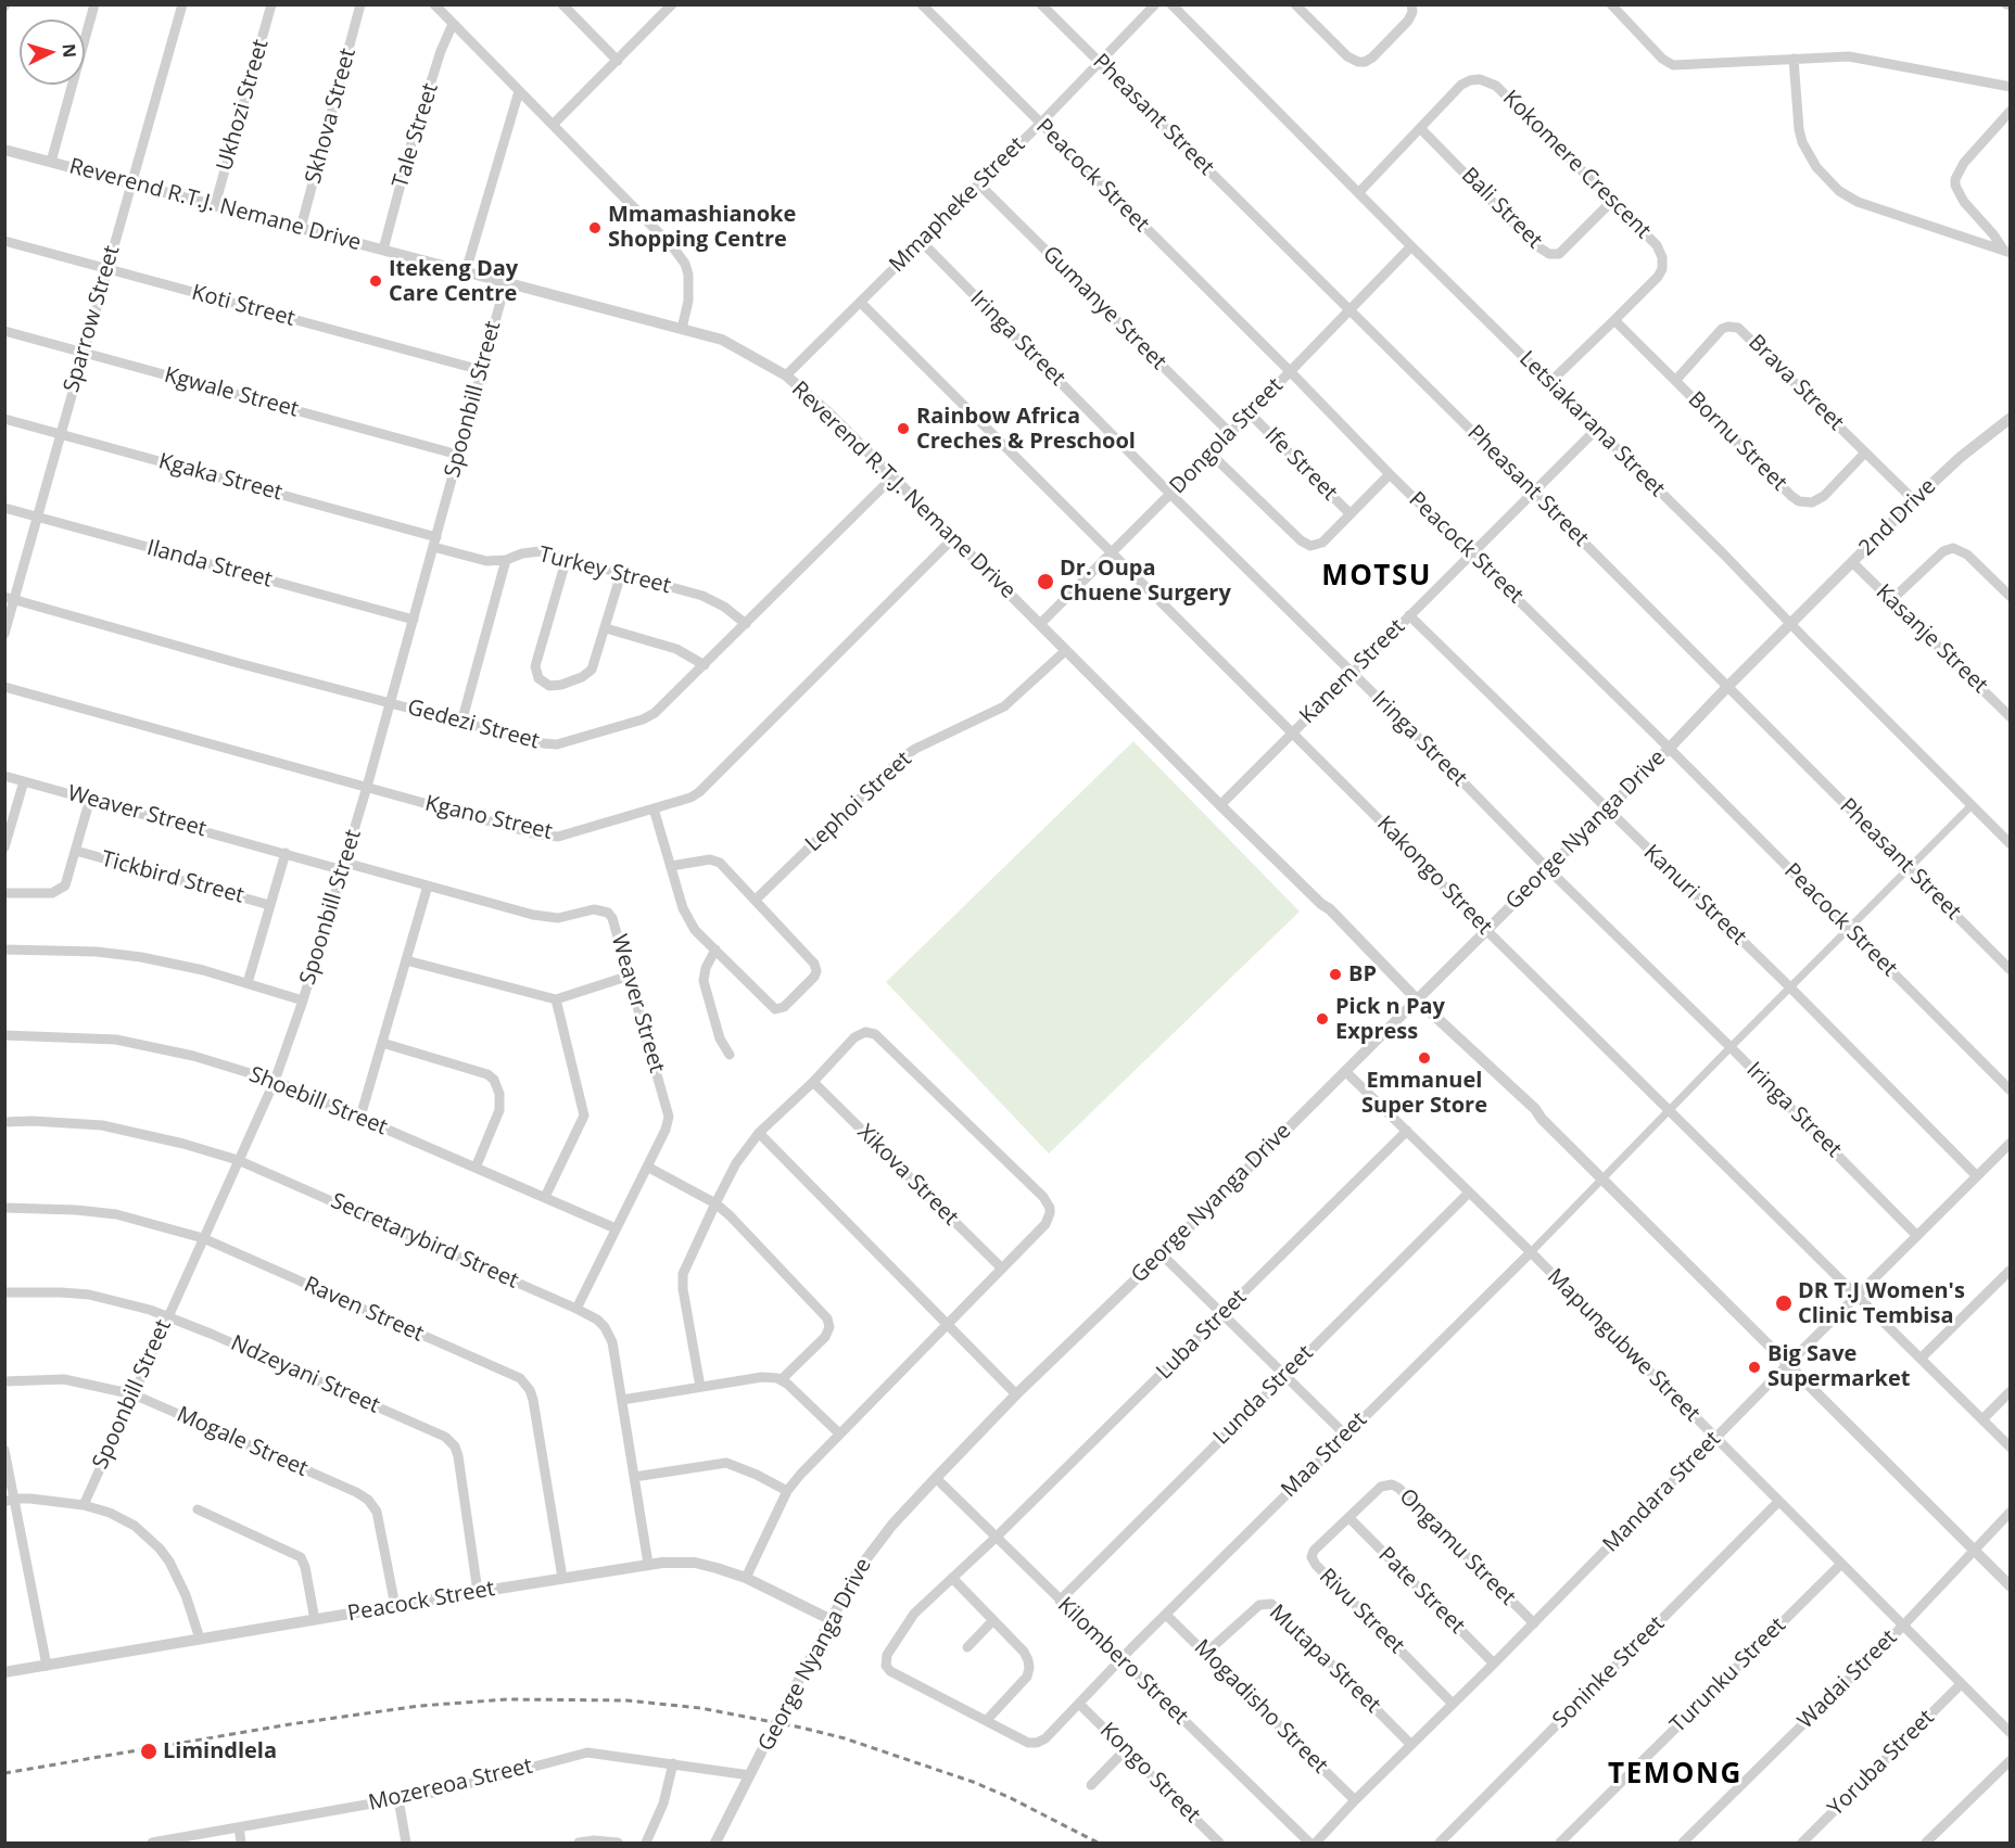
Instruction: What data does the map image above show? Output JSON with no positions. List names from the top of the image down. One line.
{"streets":{"street":["Ukhozi Street","Pheasant Street","Skhova Street","Tale Street","Kokomere Crescent","Peacock Street","Reverend R.T.J. Nemane Drive","Mmapheke Street","Bali Street","Koti Street","Gumanye Street","Sparrow Street","Iringa Street","Brava Street","Kgwale Street","Spoonbill Street","Letsiakarana Street","Dongola Street","Bornu Street","Ife Street","Kgaka Street","2nd Drive","Ilanda Street","Turkey Street","Kasanje Street","Kanem Street","Gedezi Street","Lephoi Street","Weaver Street","Kgano Street","George Nyanga Drive","Kakongo Street","Tickbird Street","Kanuri Street","Shoebill Street","Xikova Street","Secretarybird Street","Raven Street","Luba Street","Mapungubwe Street","Ndzeyani Street","Lunda Street","Mogale Street","Maa Street","Mandara Street","Ongamu Street","Pate Street","Rivu Street","Mutapa Street","Kilombero Street","Soninke Street","Turunku Street","Wadai Street","Mogadisho Street","Yoruba Street","Kongo Street","Mozereoa Street"]},"crossings":[["Ukhozi Street","Reverend R.T.J. Nemane Drive"],["Pheasant Street","Mmapheke Street"],["Pheasant Street","Dongola Street"],["Pheasant Street","Kanem Street"],["Pheasant Street","George Nyanga Drive"],["Skhova Street","Reverend R.T.J. Nemane Drive"],["Tale Street","Reverend R.T.J. Nemane Drive"],["Kokomere Crescent","Bali Street"],["Kokomere Crescent","Letsiakarana Street"],["Kokomere Crescent","Bornu Street"],["Peacock Street","Mmapheke Street"],["Peacock Street","Dongola Street"],["Peacock Street","Kanem Street"],["Peacock Street","George Nyanga Drive"],["Peacock Street","Secretarybird Street"],["Peacock Street","Raven Street"],["Peacock Street","Ndzeyani Street"],["Peacock Street","Mogale Street"],["Reverend R.T.J. Nemane Drive","Mmapheke Street"],["Reverend R.T.J. Nemane Drive","Sparrow Street"],["Reverend R.T.J. Nemane Drive","Spoonbill Street"],["Reverend R.T.J. Nemane Drive","Dongola Street"],["Reverend R.T.J. Nemane Drive","Kanem Street"],["Reverend R.T.J. Nemane Drive","Gedezi Street"],["Reverend R.T.J. Nemane Drive","Lephoi Street"],["Reverend R.T.J. Nemane Drive","Kgano Street"],["Reverend R.T.J. Nemane Drive","George Nyanga Drive"],["Reverend R.T.J. Nemane Drive","Mandara Street"],["Reverend R.T.J. Nemane Drive","Wadai Street"],["Mmapheke Street","Gumanye Street"],["Mmapheke Street","Iringa Street"],["Mmapheke Street","Kakongo Street"],["Koti Street","Sparrow Street"],["Koti Street","Spoonbill Street"],["Gumanye Street","Dongola Street"],["Sparrow Street","Kgwale Street"],["Sparrow Street","Kgaka Street"],["Sparrow Street","Ilanda Street"],["Sparrow Street","Gedezi Street"],["Iringa Street","Dongola Street"],["Iringa Street","Kanem Street"],["Iringa Street","George Nyanga Drive"],["Iringa Street","Mandara Street"],["Brava Street","Bornu Street"],["Brava Street","2nd Drive"],["Kgwale Street","Spoonbill Street"],["Spoonbill Street","Kgaka Street"],["Spoonbill Street","Ilanda Street"],["Spoonbill Street","Gedezi Street"],["Spoonbill Street","Weaver Street"],["Spoonbill Street","Kgano Street"],["Spoonbill Street","Shoebill Street"],["Spoonbill Street","Secretarybird Street"],["Spoonbill Street","Raven Street"],["Spoonbill Street","Ndzeyani Street"],["Spoonbill Street","Mogale Street"],["Letsiakarana Street","Dongola Street"],["Letsiakarana Street","2nd Drive"],["Letsiakarana Street","Kanem Street"],["Letsiakarana Street","George Nyanga Drive"],["Dongola Street","Ife Street"],["Dongola Street","Kakongo Street"],["Kgaka Street","Turkey Street"],["2nd Drive","Kasanje Street"],["2nd Drive","George Nyanga Drive"],["Turkey Street","Gedezi Street"],["Kanem Street","Kakongo Street"],["Kanem Street","Kanuri Street"],["Weaver Street","Shoebill Street"],["Weaver Street","Secretarybird Street"],["George Nyanga Drive","Kakongo Street"],["George Nyanga Drive","Kanuri Street"],["George Nyanga Drive","Mapungubwe Street"],["George Nyanga Drive","Kilombero Street"],["George Nyanga Drive","Mozereoa Street"],["Kakongo Street","Mandara Street"],["Kanuri Street","Mandara Street"],["Luba Street","Mapungubwe Street"],["Luba Street","Maa Street"],["Luba Street","Kilombero Street"],["Mapungubwe Street","Lunda Street"],["Mapungubwe Street","Maa Street"],["Mapungubwe Street","Mandara Street"],["Mapungubwe Street","Soninke Street"],["Mapungubwe Street","Turunku Street"],["Mapungubwe Street","Wadai Street"],["Mapungubwe Street","Yoruba Street"],["Lunda Street","Kilombero Street"],["Maa Street","Kilombero Street"],["Maa Street","Mogadisho Street"],["Maa Street","Kongo Street"],["Mandara Street","Ongamu Street"],["Mandara Street","Pate Street"],["Mandara Street","Rivu Street"],["Mandara Street","Mutapa Street"],["Mandara Street","Mogadisho Street"],["Ongamu Street","Pate Street"],["Ongamu Street","Rivu Street"],["Pate Street","Rivu Street"],["Mutapa Street","Mogadisho Street"]],"districts":["MOTSU","TEMONG"],"places":["Mmamashianoke Shopping Centre","Itekeng Day Care Centre","Rainbow Africa Creches & Preschool","Dr. Oupa Chuene Surgery","BP","Pick n Pay Express","Emmanuel Super Store","DR T.J Women's Clinic Tembisa","Big Save Supermarket","Limindlela"],"north":"right"}
